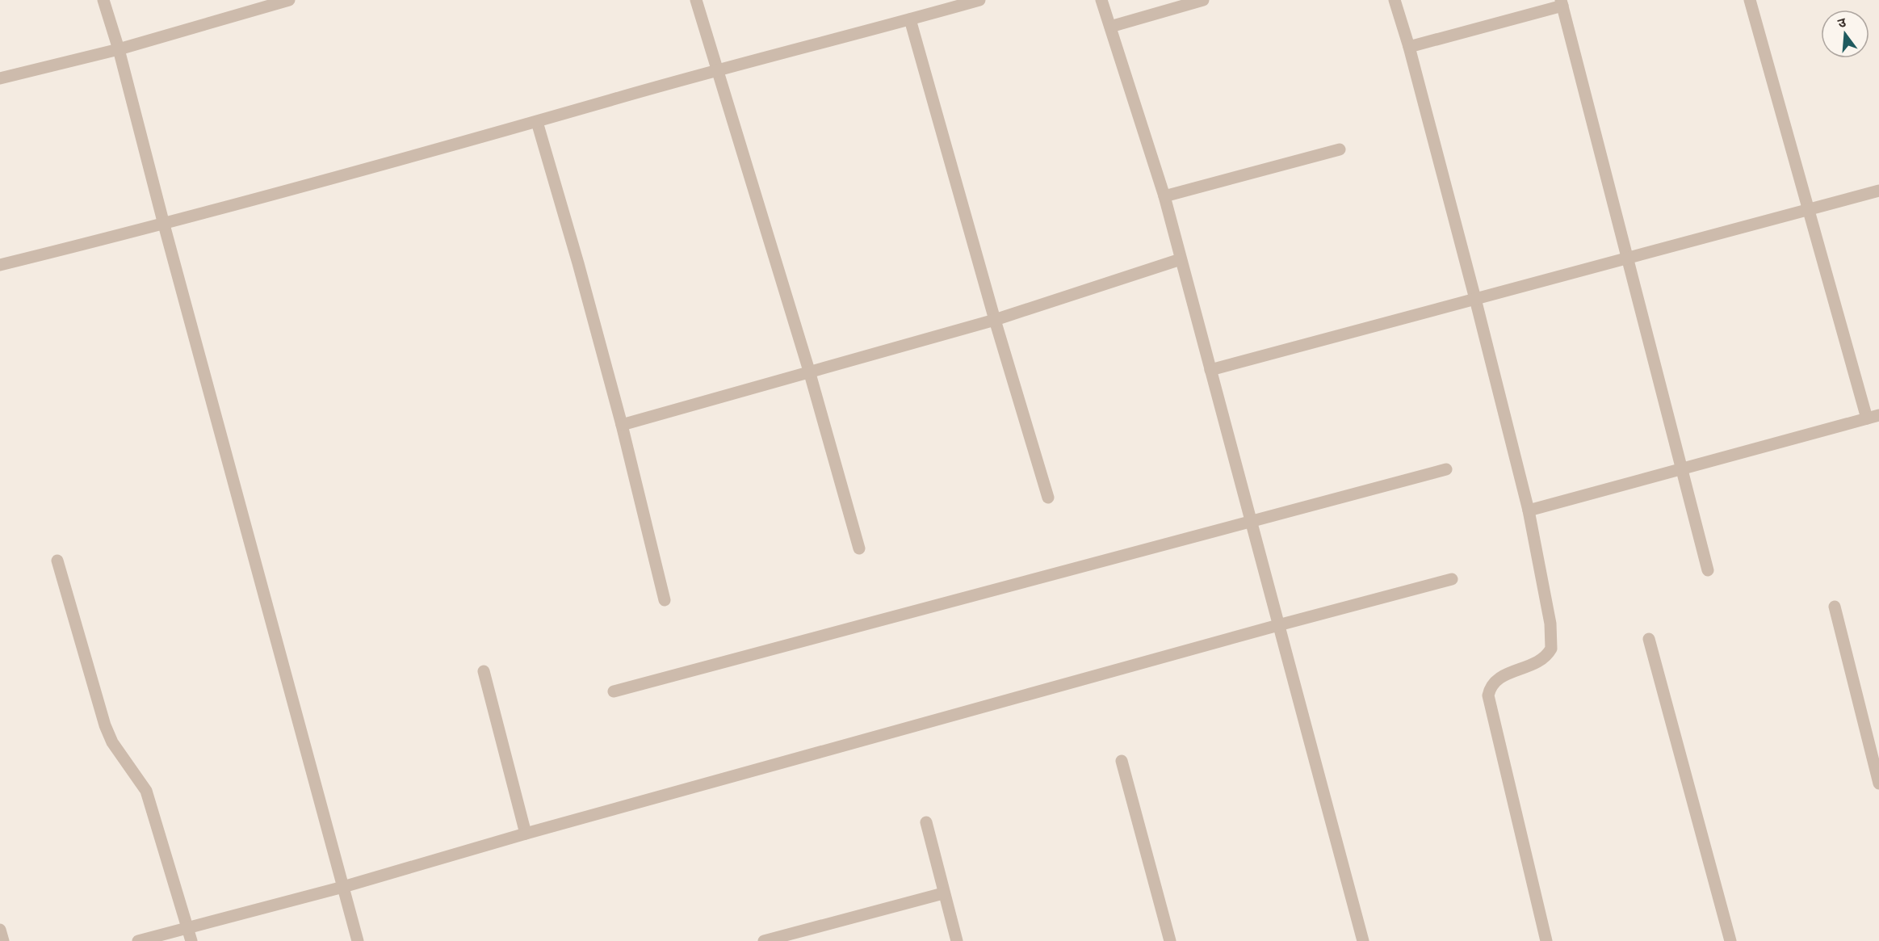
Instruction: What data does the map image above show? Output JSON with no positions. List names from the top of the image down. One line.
{"north":"top"}
